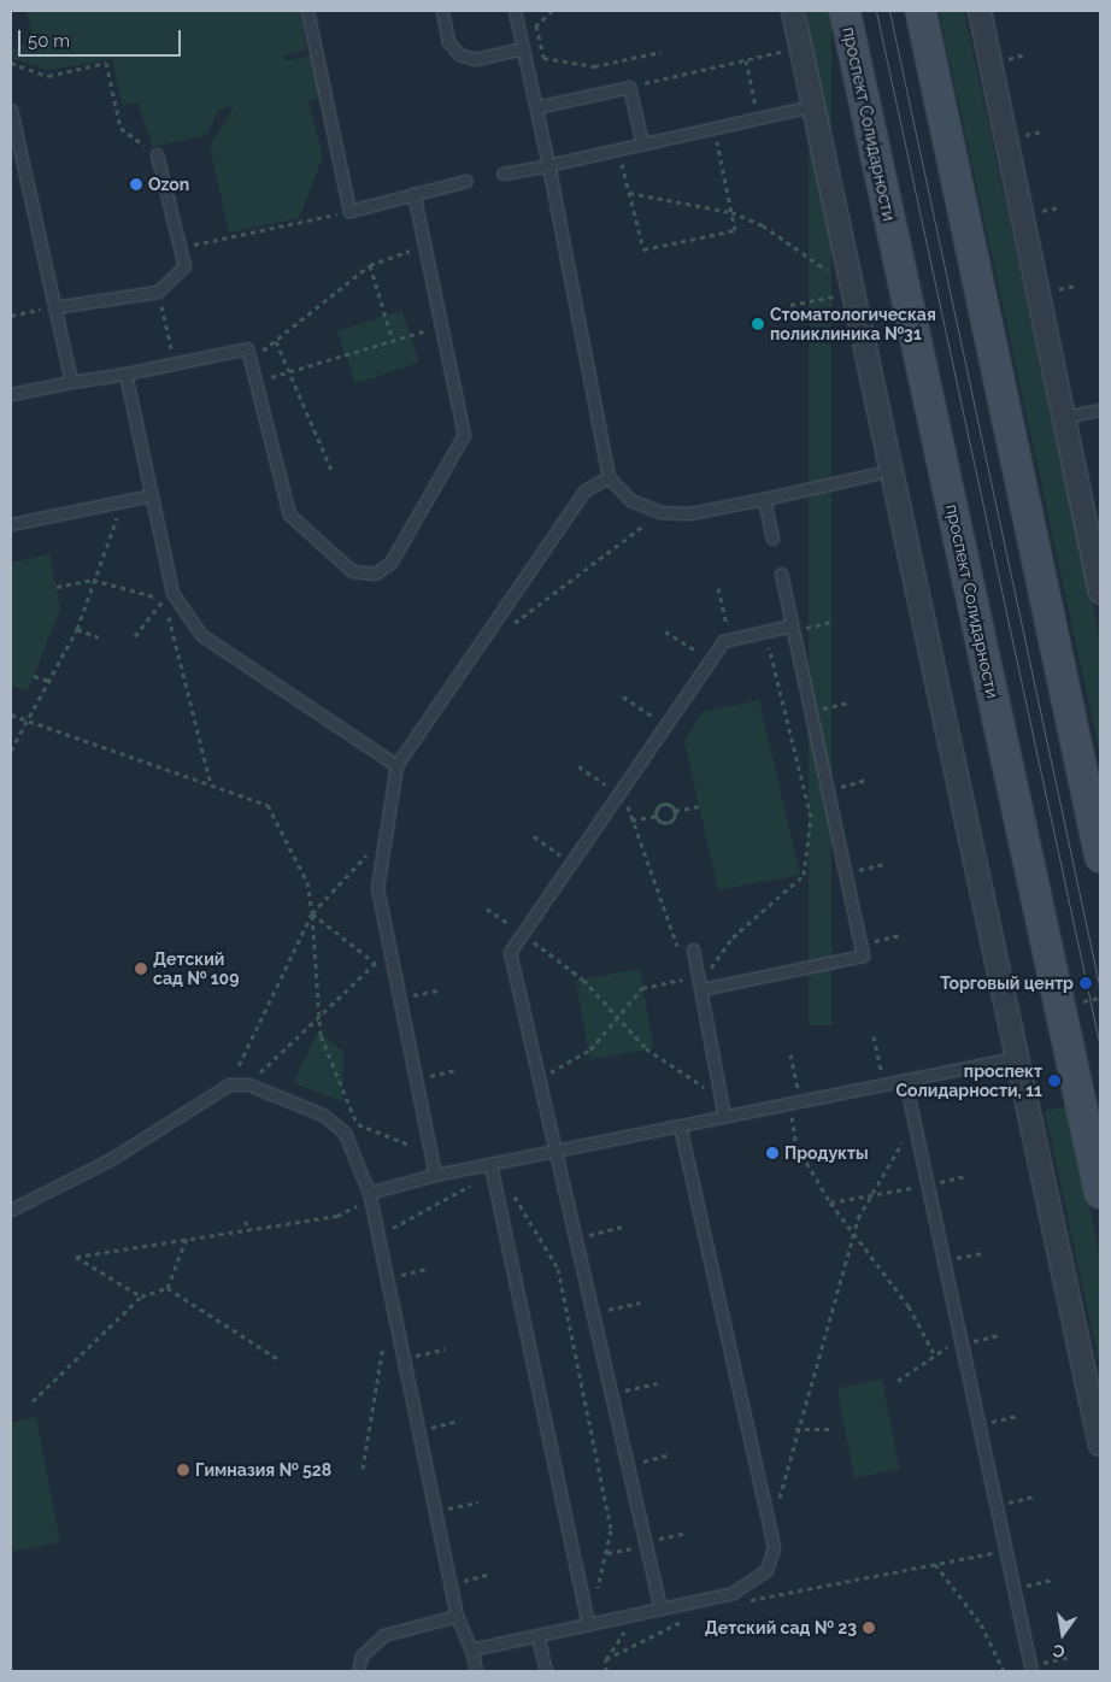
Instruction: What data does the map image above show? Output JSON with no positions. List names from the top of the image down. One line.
{"streets":{"main road":["проспект Солидарности"]},"places":["Ozon","Стоматологическая поликлиника №31","Детский сад № 109","Торговый центр","проспект Солидарности, 11","Продукты","Гимназия № 528","Детский сад № 23"],"scale_bar":"50 m","north":"bottom"}
